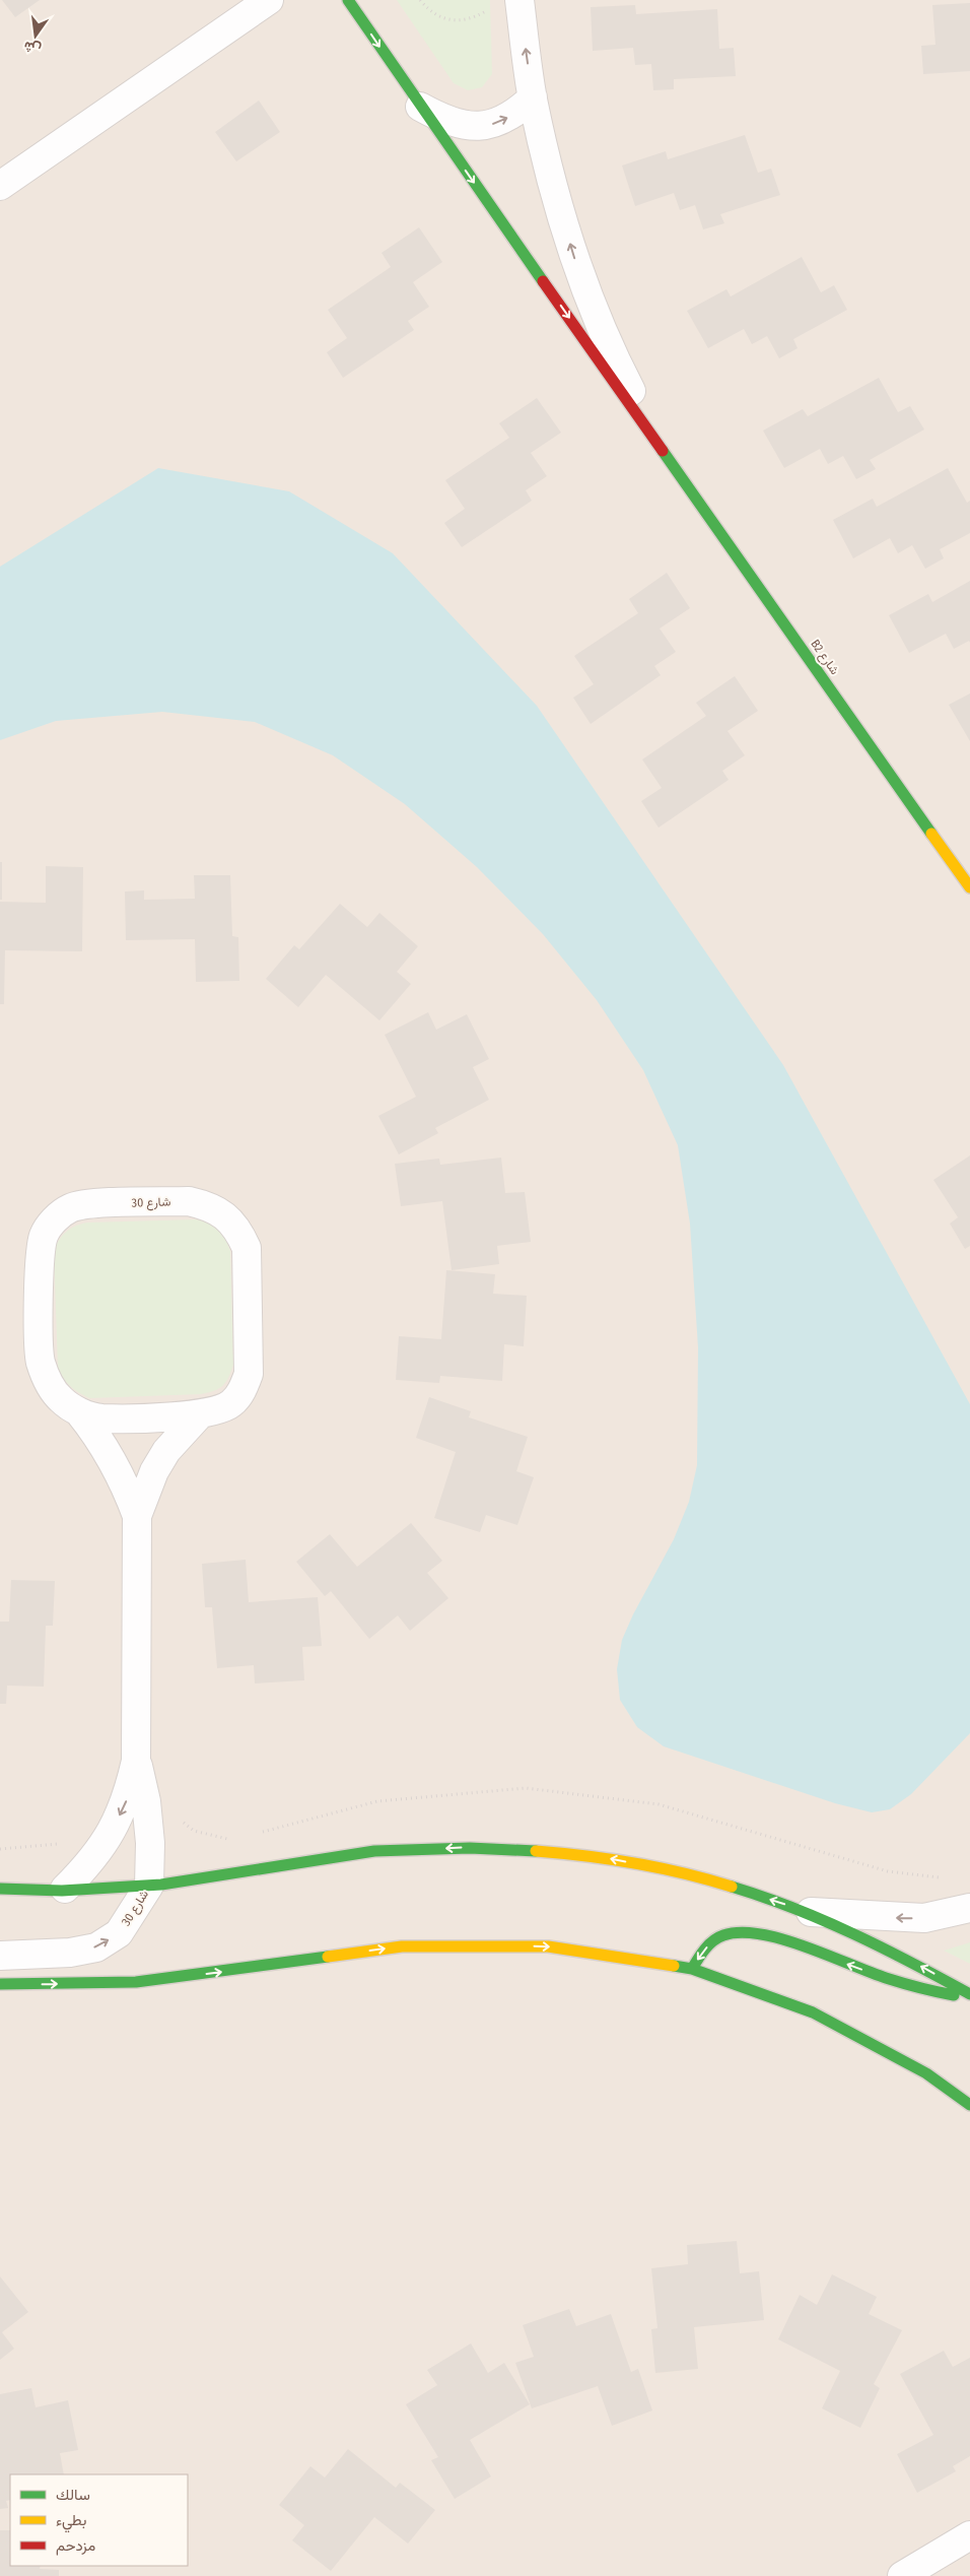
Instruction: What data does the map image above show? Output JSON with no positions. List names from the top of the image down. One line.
{"streets":{"street":["B2 شارع","شارع 30"]},"legend":["سالك","بطيء","مزدحم"],"north":"bottom"}
